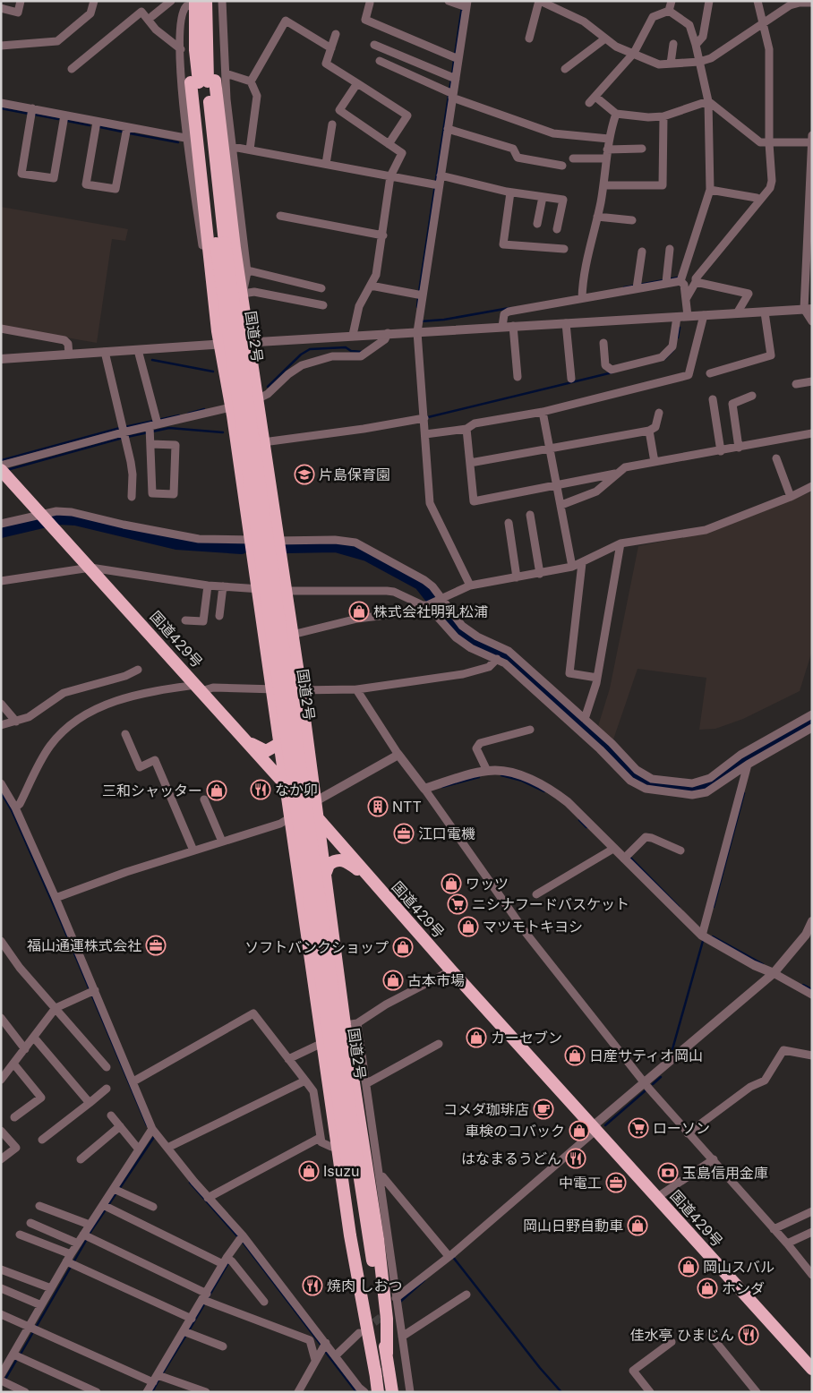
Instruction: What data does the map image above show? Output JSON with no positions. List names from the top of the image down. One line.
{"streets":{"highway":["国道2号","国道429号"]},"places":{"school or university":["片島保育園"],"shop":["株式会社明乳松浦","三和シャッター","ワッツ","マツモトキヨシ","ソフトバンクショップ","古本市場","カーセブン","日産サティオ岡山","車検のコバック","Isuzu","岡山日野自動車","岡山スバル","ホンダ"],"restaurant":["なか卯","はなまるうどん","焼肉 しおつ","佳水亭 ひまじん"],"building":["NTT"],"office":["江口電機","福山通運株式会社","中電工"],"supermarket":["ニシナフードバスケット","ローソン"],"cafe":["コメダ珈琲店"],"bank":["玉島信用金庫"]}}
